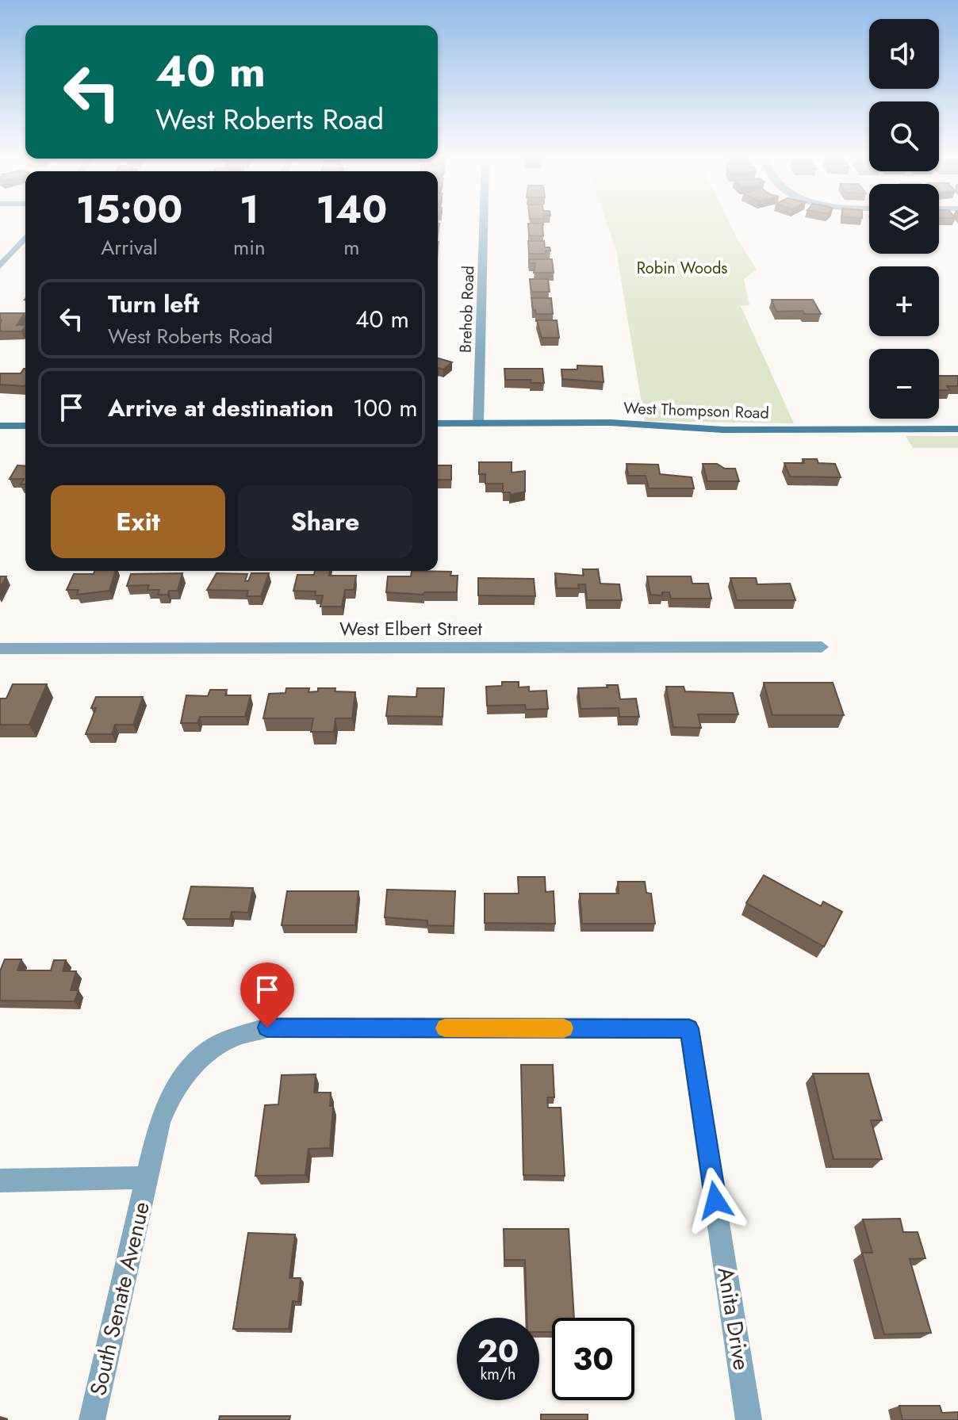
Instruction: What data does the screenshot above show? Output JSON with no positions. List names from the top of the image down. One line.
{"streets":{"main road":["West Thompson Road"],"street":["Brehob Road","West Elbert Street","South Senate Avenue","Anita Drive"]},"crossings":[["Brehob Road","West Thompson Road"],["South Senate Avenue","Anita Drive"]],"parks":["Robin Woods"],"page":{"map_buttons":["+","−"],"turn":["40 m","West Roberts Road"],"eta":["15:00","Arrival","1","min","140","m"],"list":[{"name":"Turn left","note":"West Roberts Road","value":"40 m"},{"name":"Arrive at destination","value":"100 m"}],"buttons":["Exit","Share"],"speed":"20 km/h","limit":"30"}}
